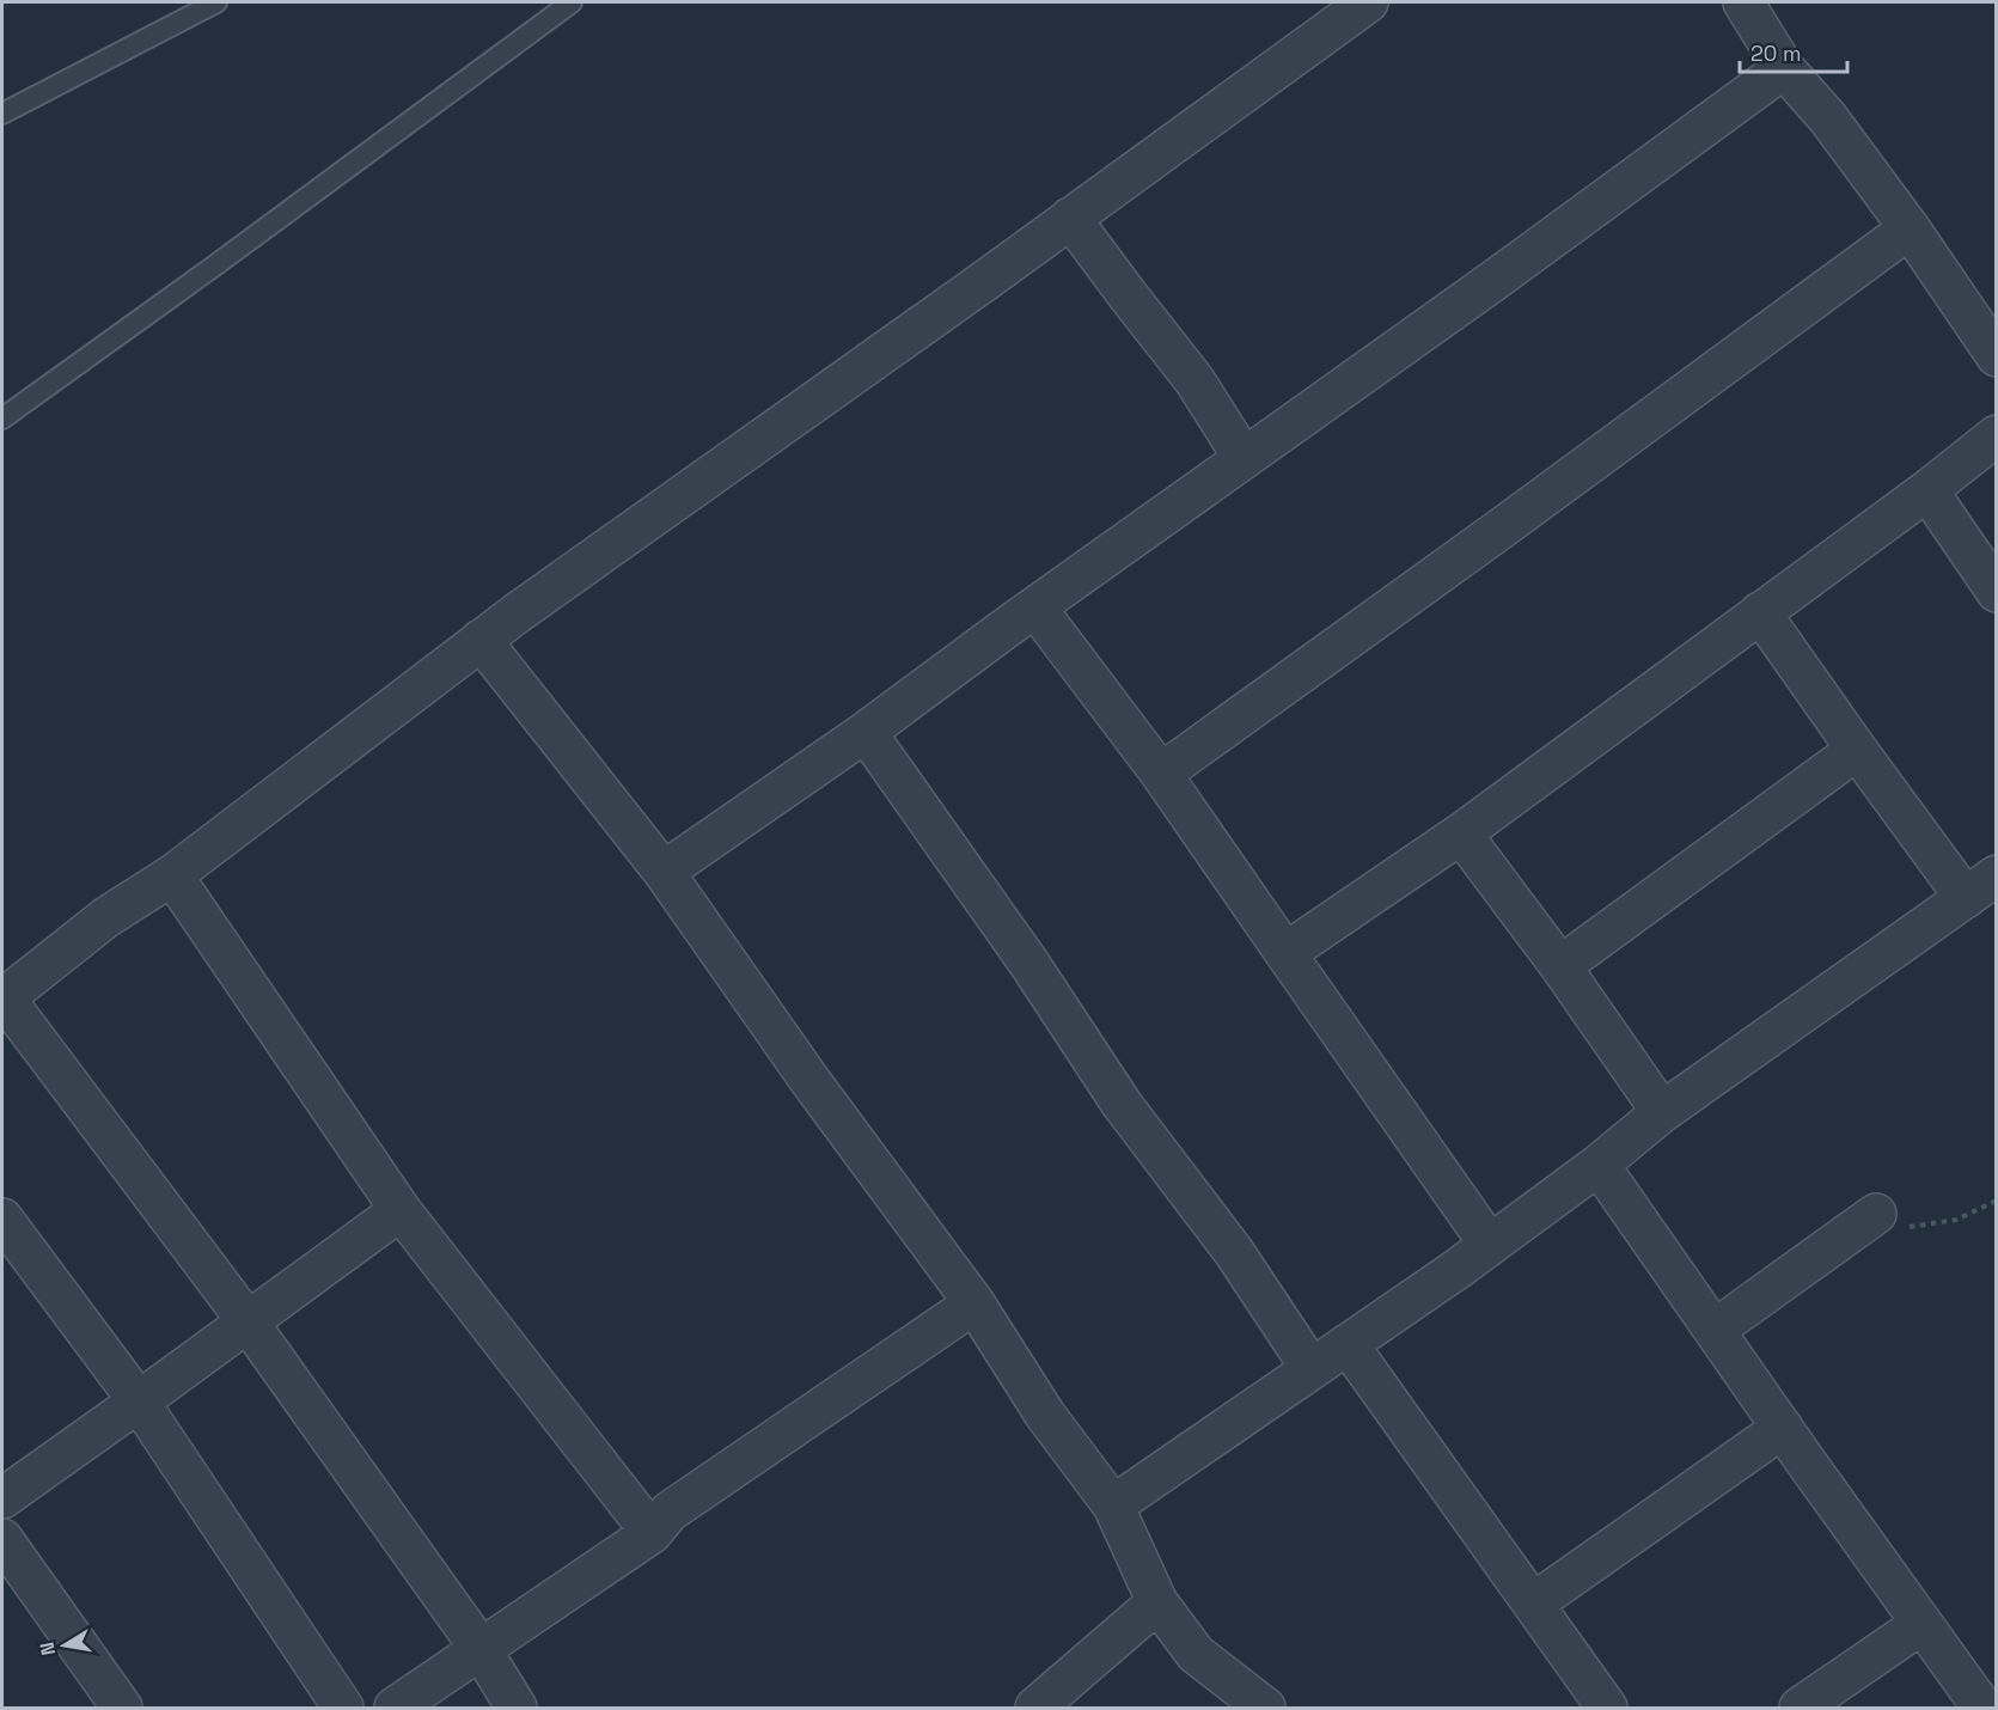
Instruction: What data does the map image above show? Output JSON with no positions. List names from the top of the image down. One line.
{"scale_bar":"20 m","north":"left"}
